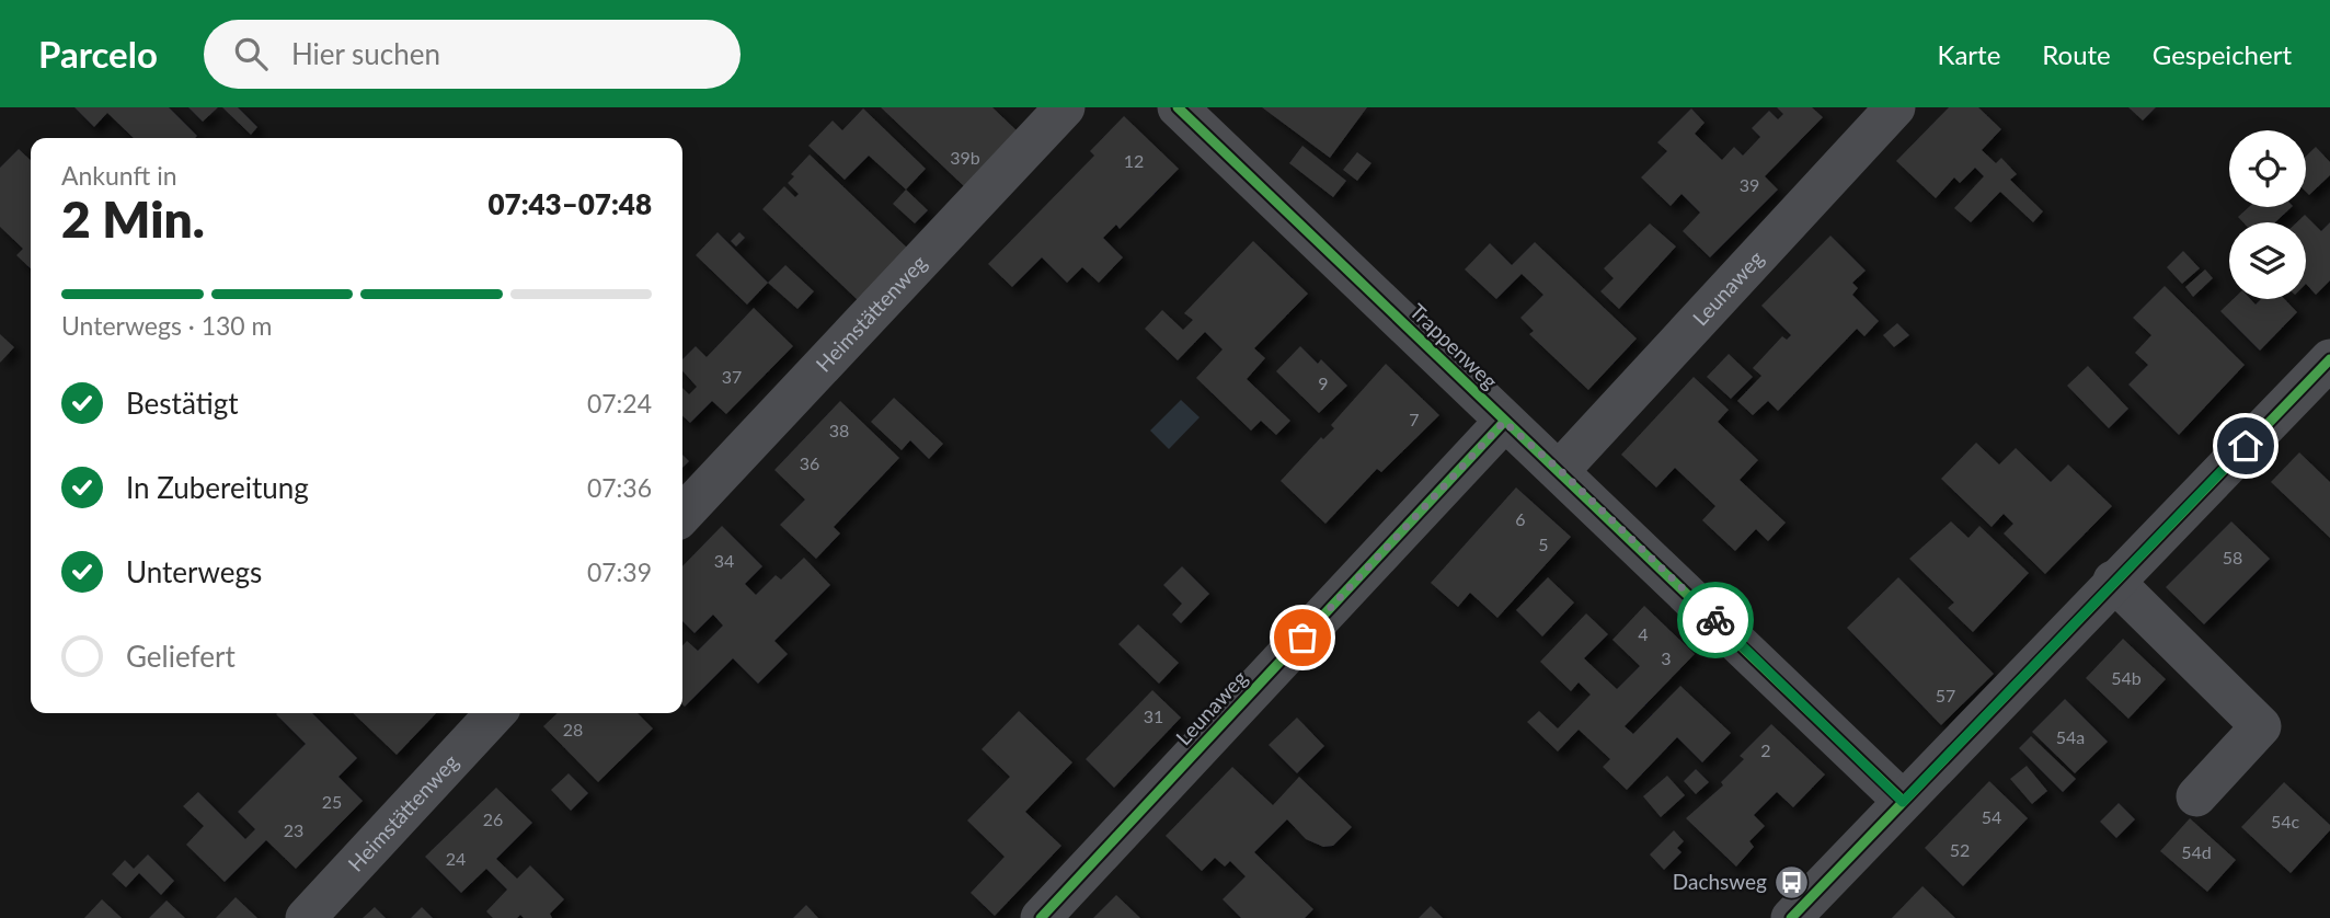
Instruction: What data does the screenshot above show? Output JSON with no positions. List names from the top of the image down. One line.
{"streets":{"street":["Leunaweg","Heimstättenweg","Trappenweg"]},"crossings":[["Leunaweg","Trappenweg"]],"places":{"bus stop":["Dachsweg"]},"house_numbers":["39b","12","39","37","9","7","38","36","6","5","58","34","4","3","54b","57","31","28","54a","2","25","54","26","54c","23","52","54d","24"],"page":{"header":"Parcelo","search":"Hier suchen","nav":["Karte","Route","Gespeichert"],"heading":["2 Min.","Ankunft in","07:43–07:48"],"bar":"Unterwegs · 130 m","list":[["Bestätigt","07:24"],["In Zubereitung","07:36"],["Unterwegs","07:39"],"Geliefert"]}}
